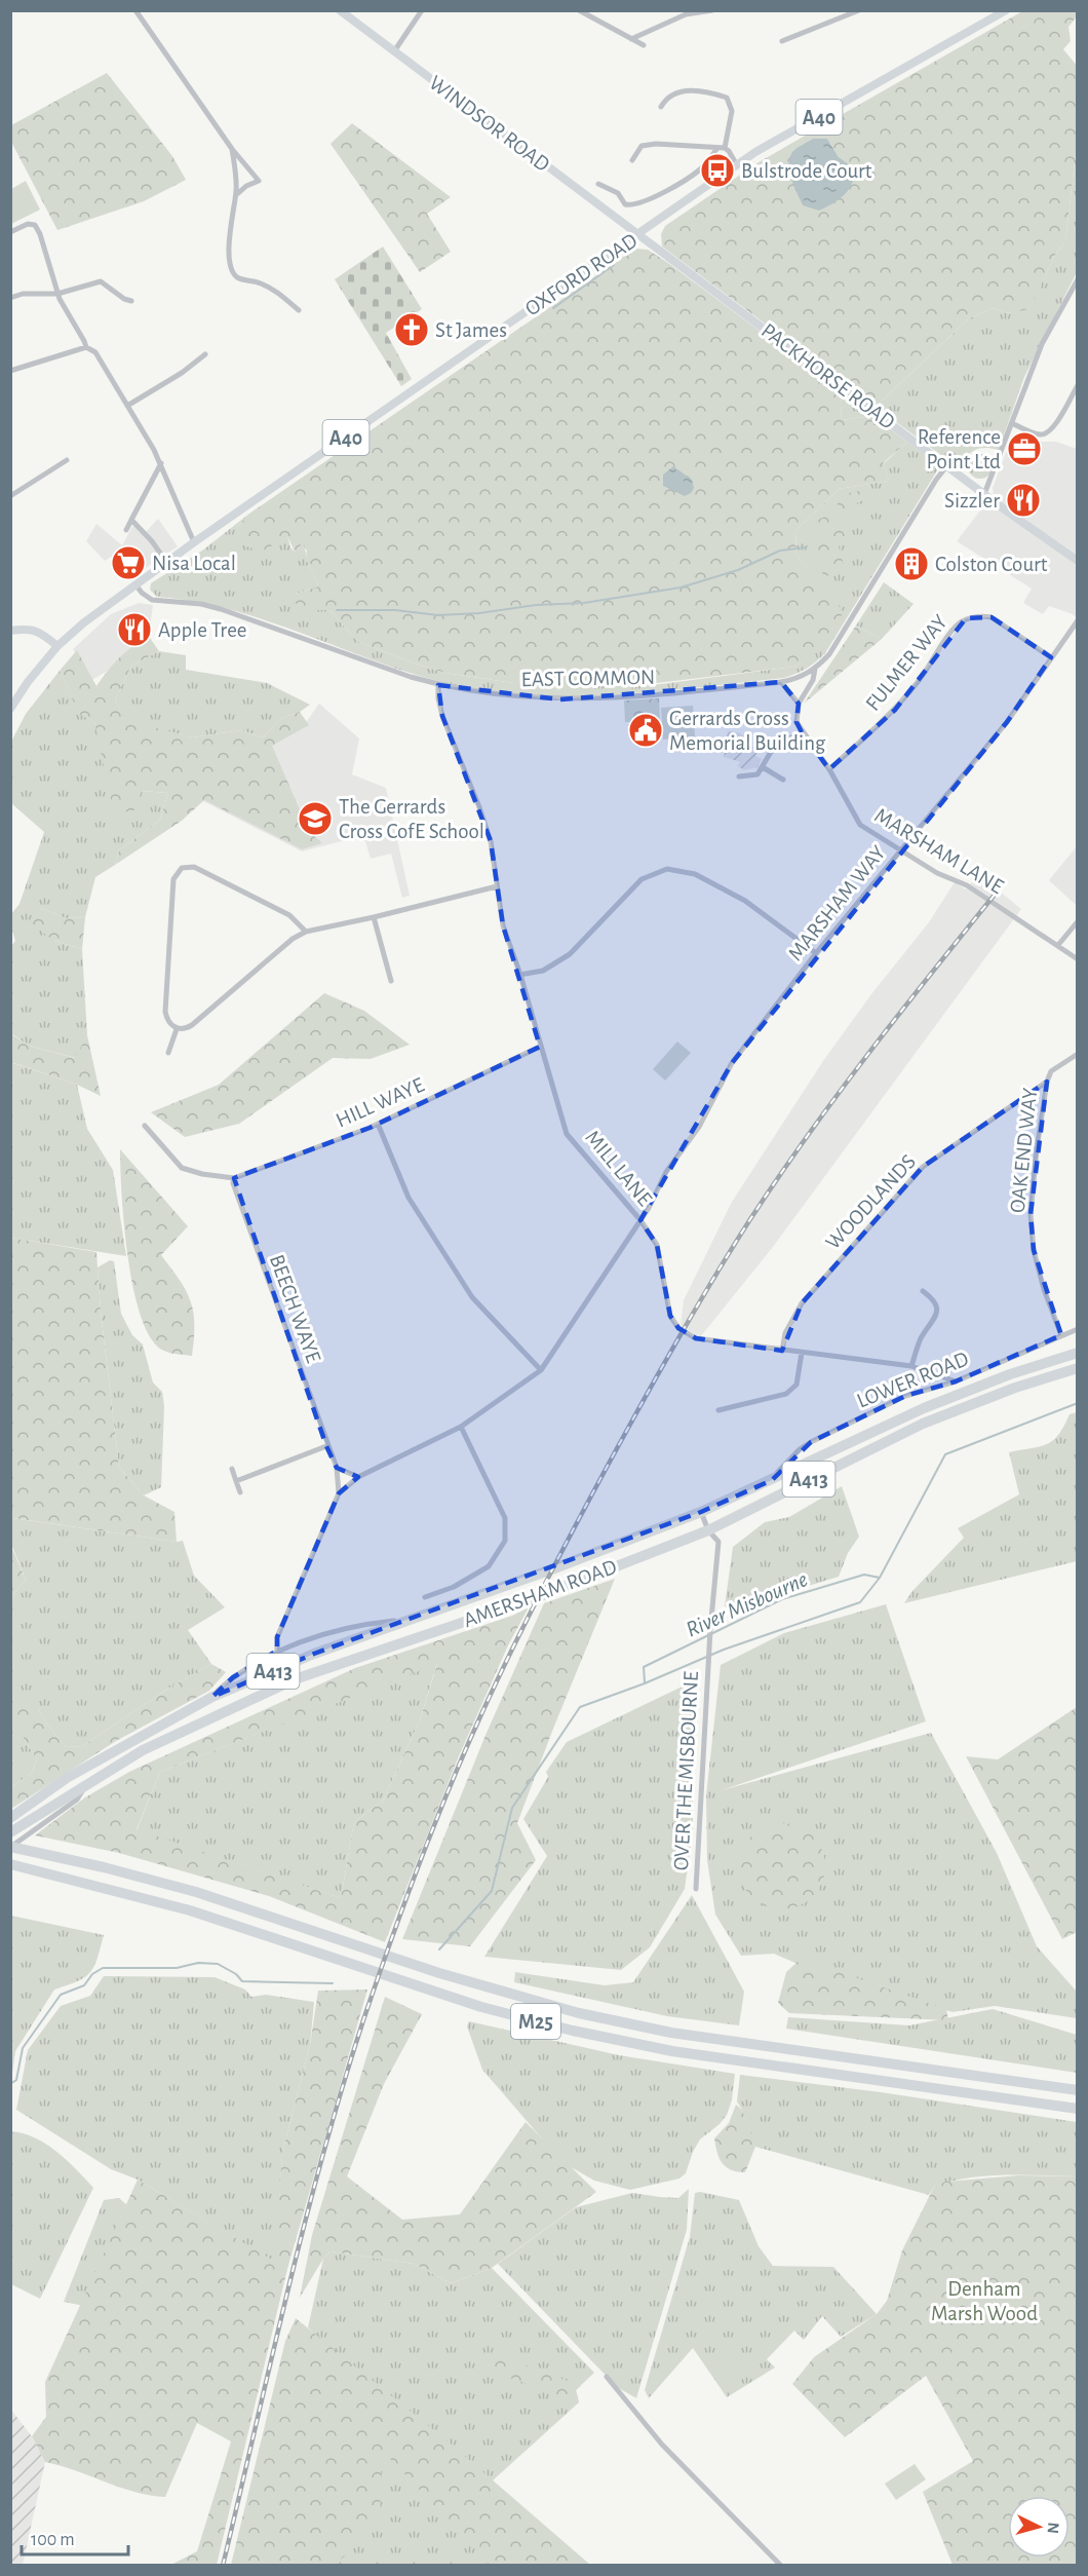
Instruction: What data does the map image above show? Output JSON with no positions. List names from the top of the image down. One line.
{"streets":{"highway":["A413","AMERSHAM ROAD","M25"],"main road":["A40","WINDSOR ROAD","OXFORD ROAD","PACKHORSE ROAD"],"street":["FULMER WAY","EAST COMMON","MARSHAM LANE","MARSHAM WAY","HILL WAYE","OAK END WAY","MILL LANE","WOODLANDS","BEECH WAYE","LOWER ROAD","OVER THE MISBOURNE"]},"crossings":[["WINDSOR ROAD","OXFORD ROAD"],["WINDSOR ROAD","PACKHORSE ROAD"],["OXFORD ROAD","PACKHORSE ROAD"],["OXFORD ROAD","EAST COMMON"],["FULMER WAY","MARSHAM LANE"],["FULMER WAY","MARSHAM WAY"],["EAST COMMON","MILL LANE"],["MARSHAM LANE","MARSHAM WAY"],["MARSHAM WAY","MILL LANE"],["HILL WAYE","MILL LANE"],["HILL WAYE","BEECH WAYE"],["OAK END WAY","WOODLANDS"],["OAK END WAY","LOWER ROAD"],["MILL LANE","WOODLANDS"],["MILL LANE","LOWER ROAD"],["LOWER ROAD","A413"],["A413","OVER THE MISBOURNE"],["AMERSHAM ROAD","OVER THE MISBOURNE"]],"water":["River Misbourne"],"parks":["Denham Marsh Wood"],"places":{"bus stop":["Bulstrode Court"],"church":["St James"],"office":["Reference Point Ltd"],"restaurant":["Sizzler","Apple Tree"],"supermarket":["Nisa Local"],"building":["Colston Court"],"public building":["Gerrards Cross Memorial Building"],"school or university":["The Gerrards Cross CofE School"]},"scale_bar":"100 m","north":"right"}
